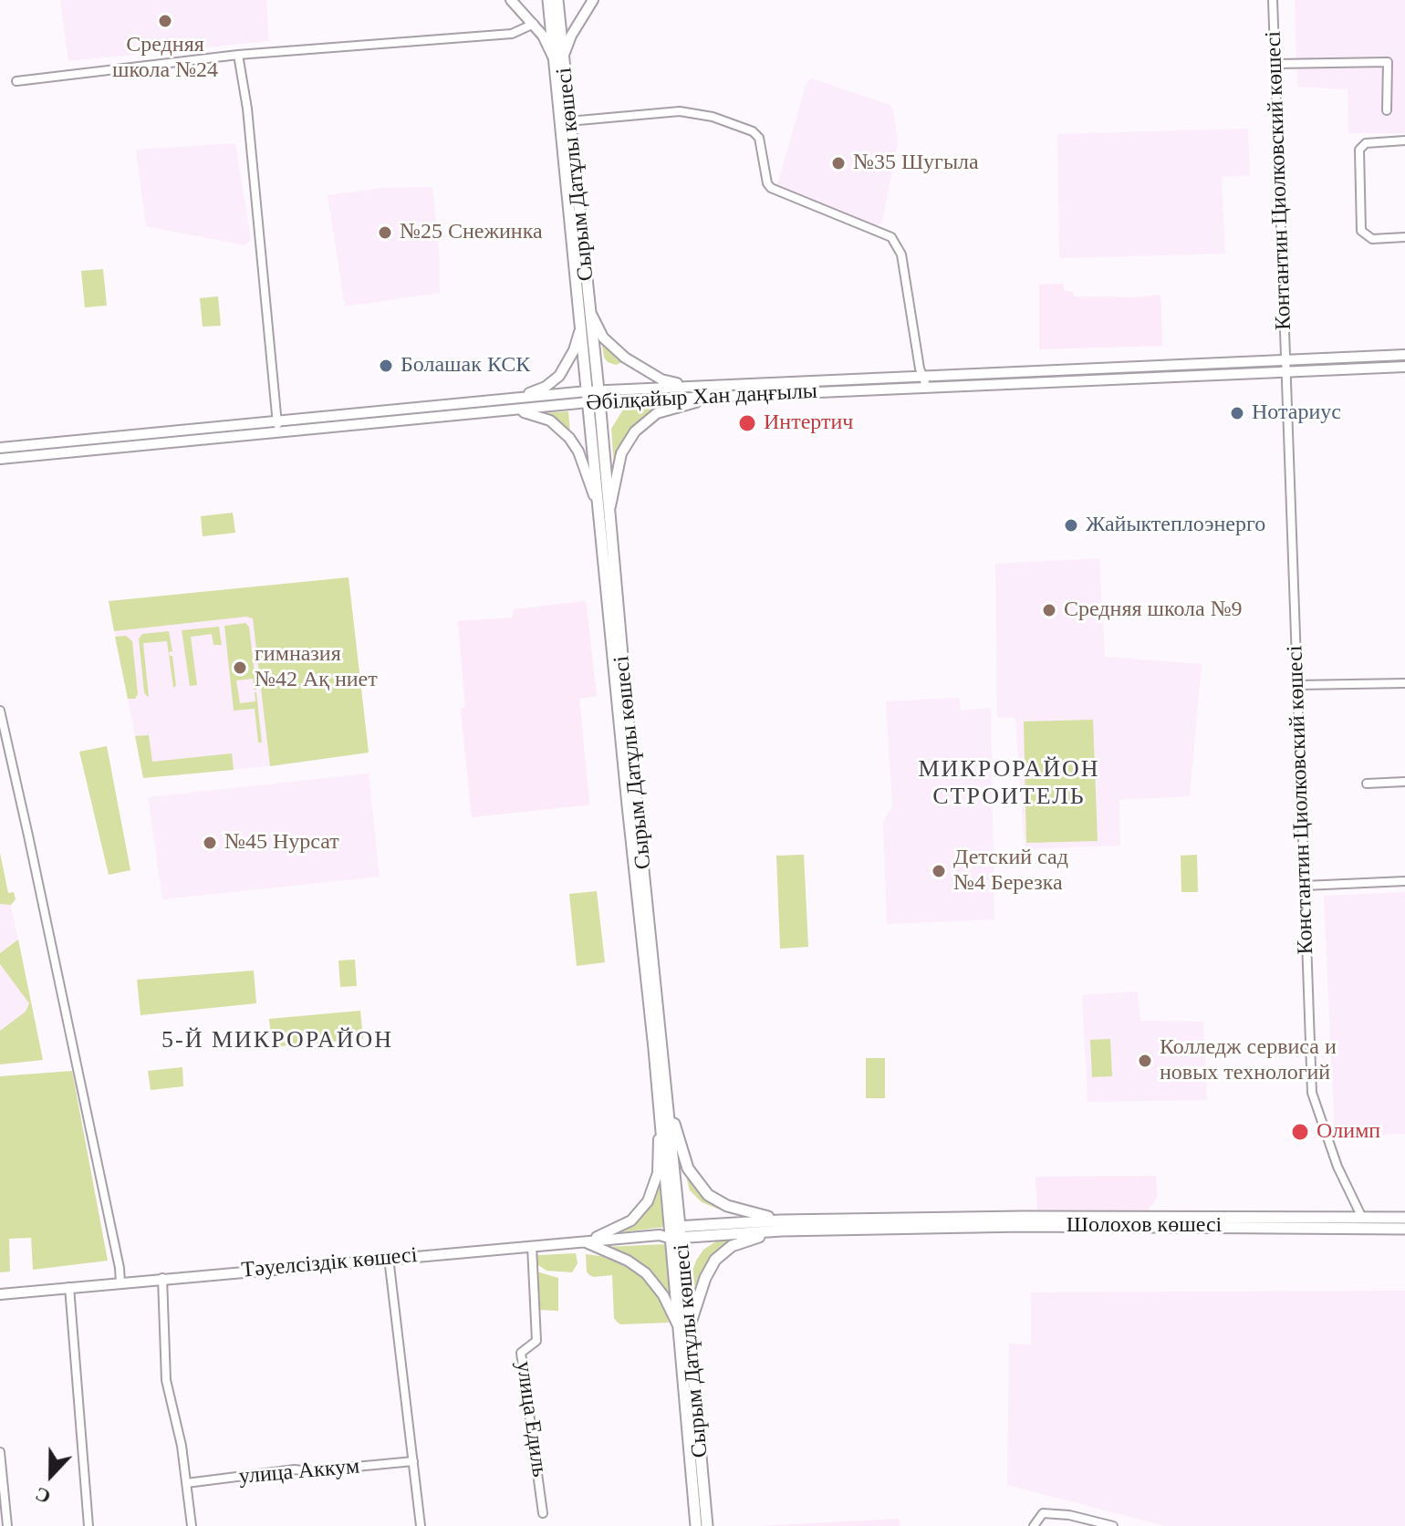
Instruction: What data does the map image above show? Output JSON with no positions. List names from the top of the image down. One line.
{"streets":{"highway":["Сырым Датұлы көшесі","Шолохов көшесі"],"main road":["Әбілқайыр Хан даңғылы","Тәуелсіздік көшесі"],"street":["Контантин Циолковский көшесі","Константин Циолковский көшесі","улица Едиль","улица Аккум"]},"crossings":[["Сырым Датұлы көшесі","Әбілқайыр Хан даңғылы"],["Сырым Датұлы көшесі","Тәуелсіздік көшесі"],["Контантин Циолковский көшесі","Әбілқайыр Хан даңғылы"],["Контантин Циолковский көшесі","Константин Циолковский көшесі"],["Әбілқайыр Хан даңғылы","Константин Циолковский көшесі"],["Константин Циолковский көшесі","Шолохов көшесі"],["Тәуелсіздік көшесі","улица Едиль"]],"districts":["МИКРОРАЙОН СТРОИТЕЛЬ","5-Й МИКРОРАЙОН"],"places":["Средняя школа №24","№35 Шугыла","№25 Снежинка","Болашак КСК","Нотариус","Интертич","Жайыктеплоэнерго","Средняя школа №9","гимназия №42 Ақ ниет","№45 Нурсат","Детский сад №4 Березка","Колледж сервиса и новых технологий","Олимп"],"north":"bottom"}
